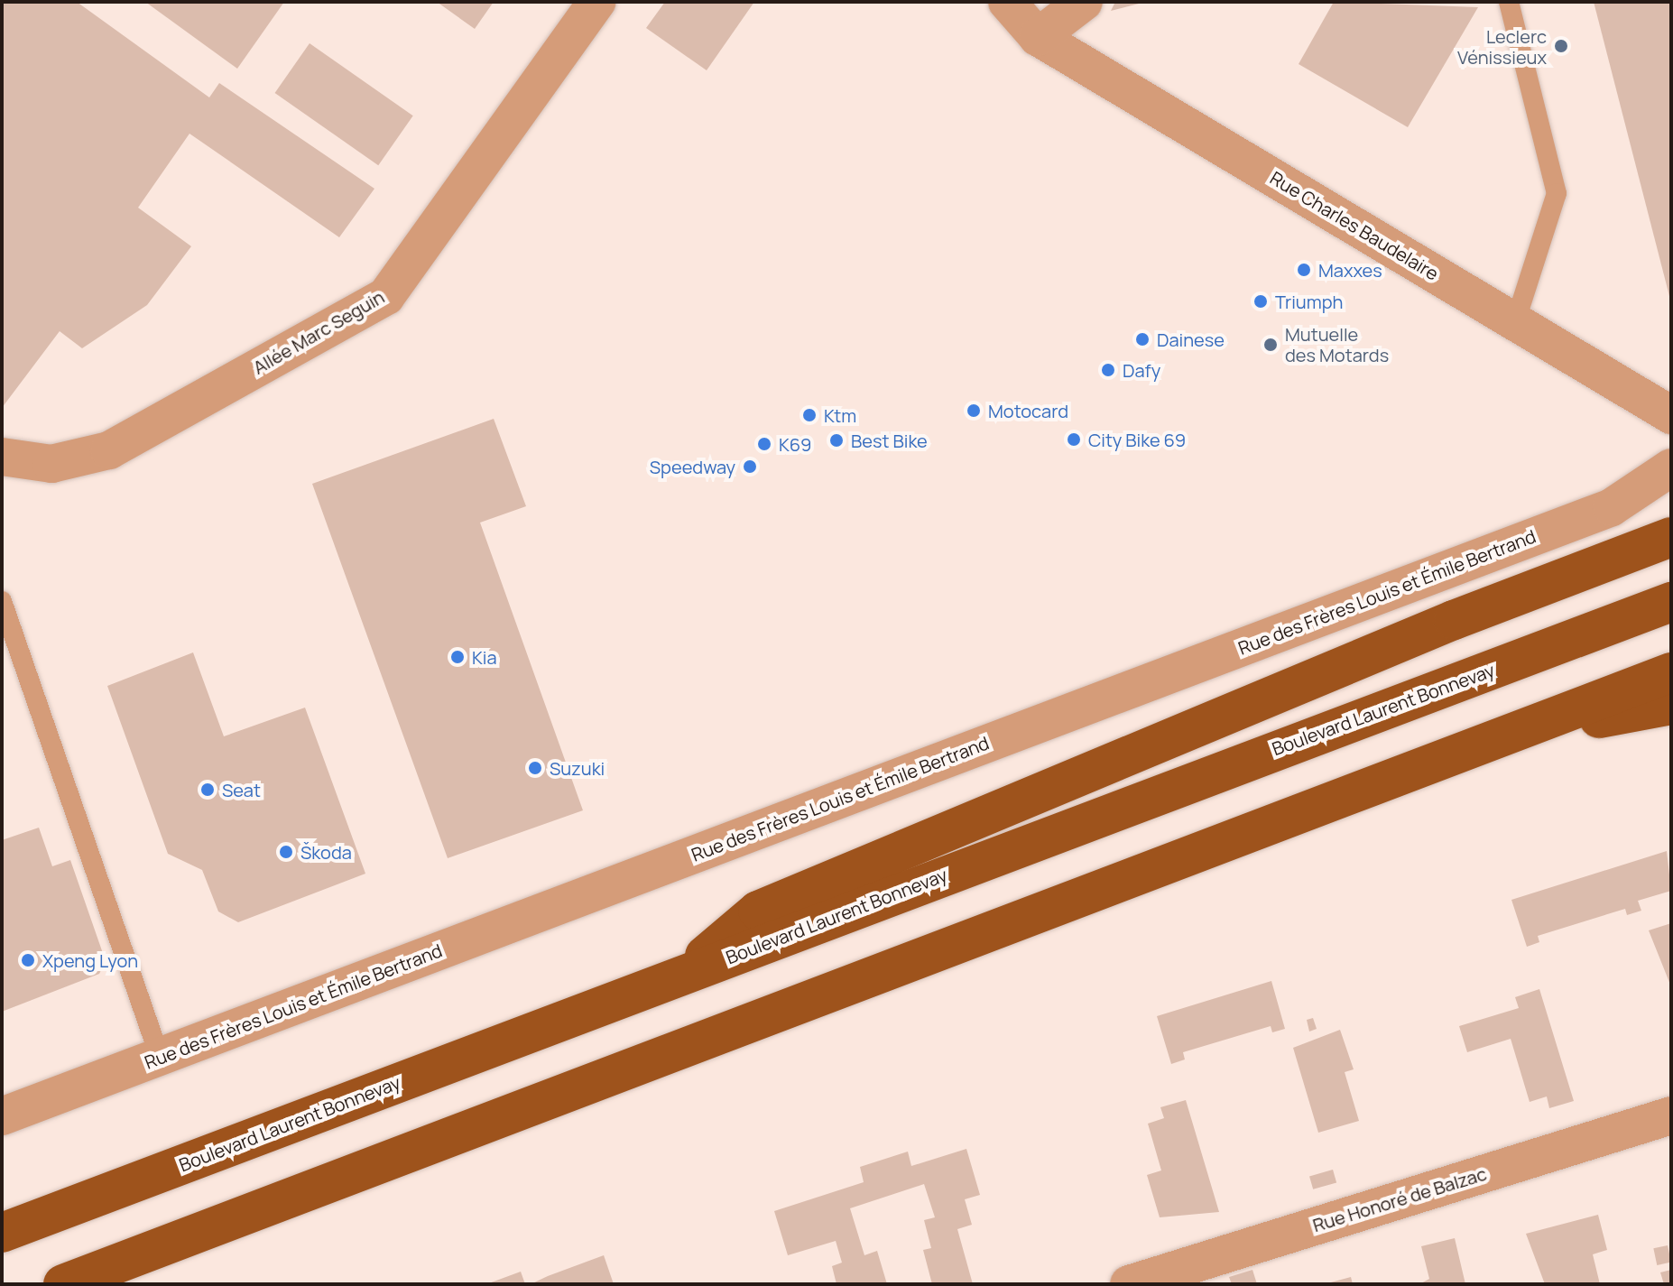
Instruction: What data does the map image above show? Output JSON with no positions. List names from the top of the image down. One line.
{"streets":{"highway":["Boulevard Laurent Bonnevay"],"street":["Rue Charles Baudelaire","Allée Marc Seguin","Rue des Frères Louis et Émile Bertrand","Rue Honoré de Balzac"]},"places":["Leclerc Vénissieux","Maxxes","Triumph","Dainese","Mutuelle des Motards","Dafy","Motocard","Ktm","City Bike 69","Best Bike","K69","Speedway","Kia","Suzuki","Seat","Škoda","Xpeng Lyon"]}
